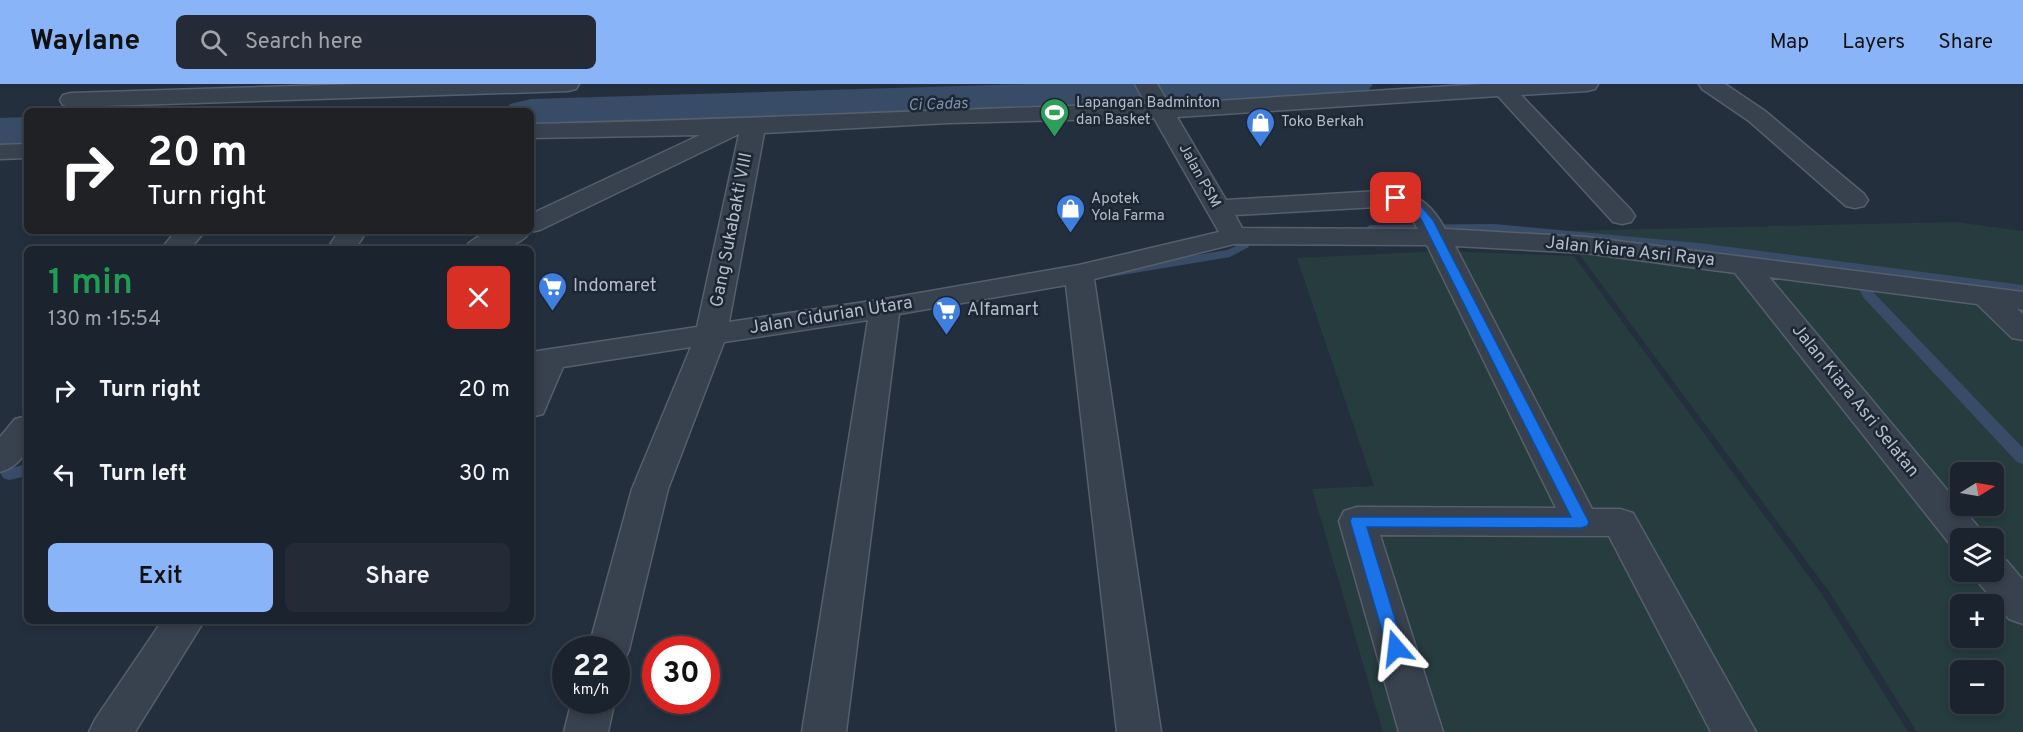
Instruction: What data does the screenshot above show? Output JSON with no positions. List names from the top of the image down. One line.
{"streets":{"street":["Jalan PSM","Gang Sukabakti VIII","Jalan Kiara Asri Raya","Jalan Cidurian Utara","Jalan Kiara Asri Selatan"]},"crossings":[["Jalan PSM","Jalan Kiara Asri Raya"],["Jalan PSM","Jalan Cidurian Utara"],["Gang Sukabakti VIII","Jalan Cidurian Utara"],["Jalan Kiara Asri Raya","Jalan Cidurian Utara"],["Jalan Kiara Asri Raya","Jalan Kiara Asri Selatan"]],"water":["Ci Cadas"],"places":{"sports":["Lapangan Badminton dan Basket"],"shop":["Toko Berkah","Apotek Yola Farma"],"supermarket":["Indomaret","Alfamart"]},"north":"right","page":{"header":"Waylane","search":"Search here","nav":["Map","Layers","Share"],"turn":["20 m","Turn right"],"heading":["1 min","130 m · 15:54"],"list":[{"name":"Turn right","value":"20 m"},{"name":"Turn left","value":"30 m"}],"map_buttons":["+","−"],"buttons":["Exit","Share"],"speed":"22 km/h","limit":"30"}}
